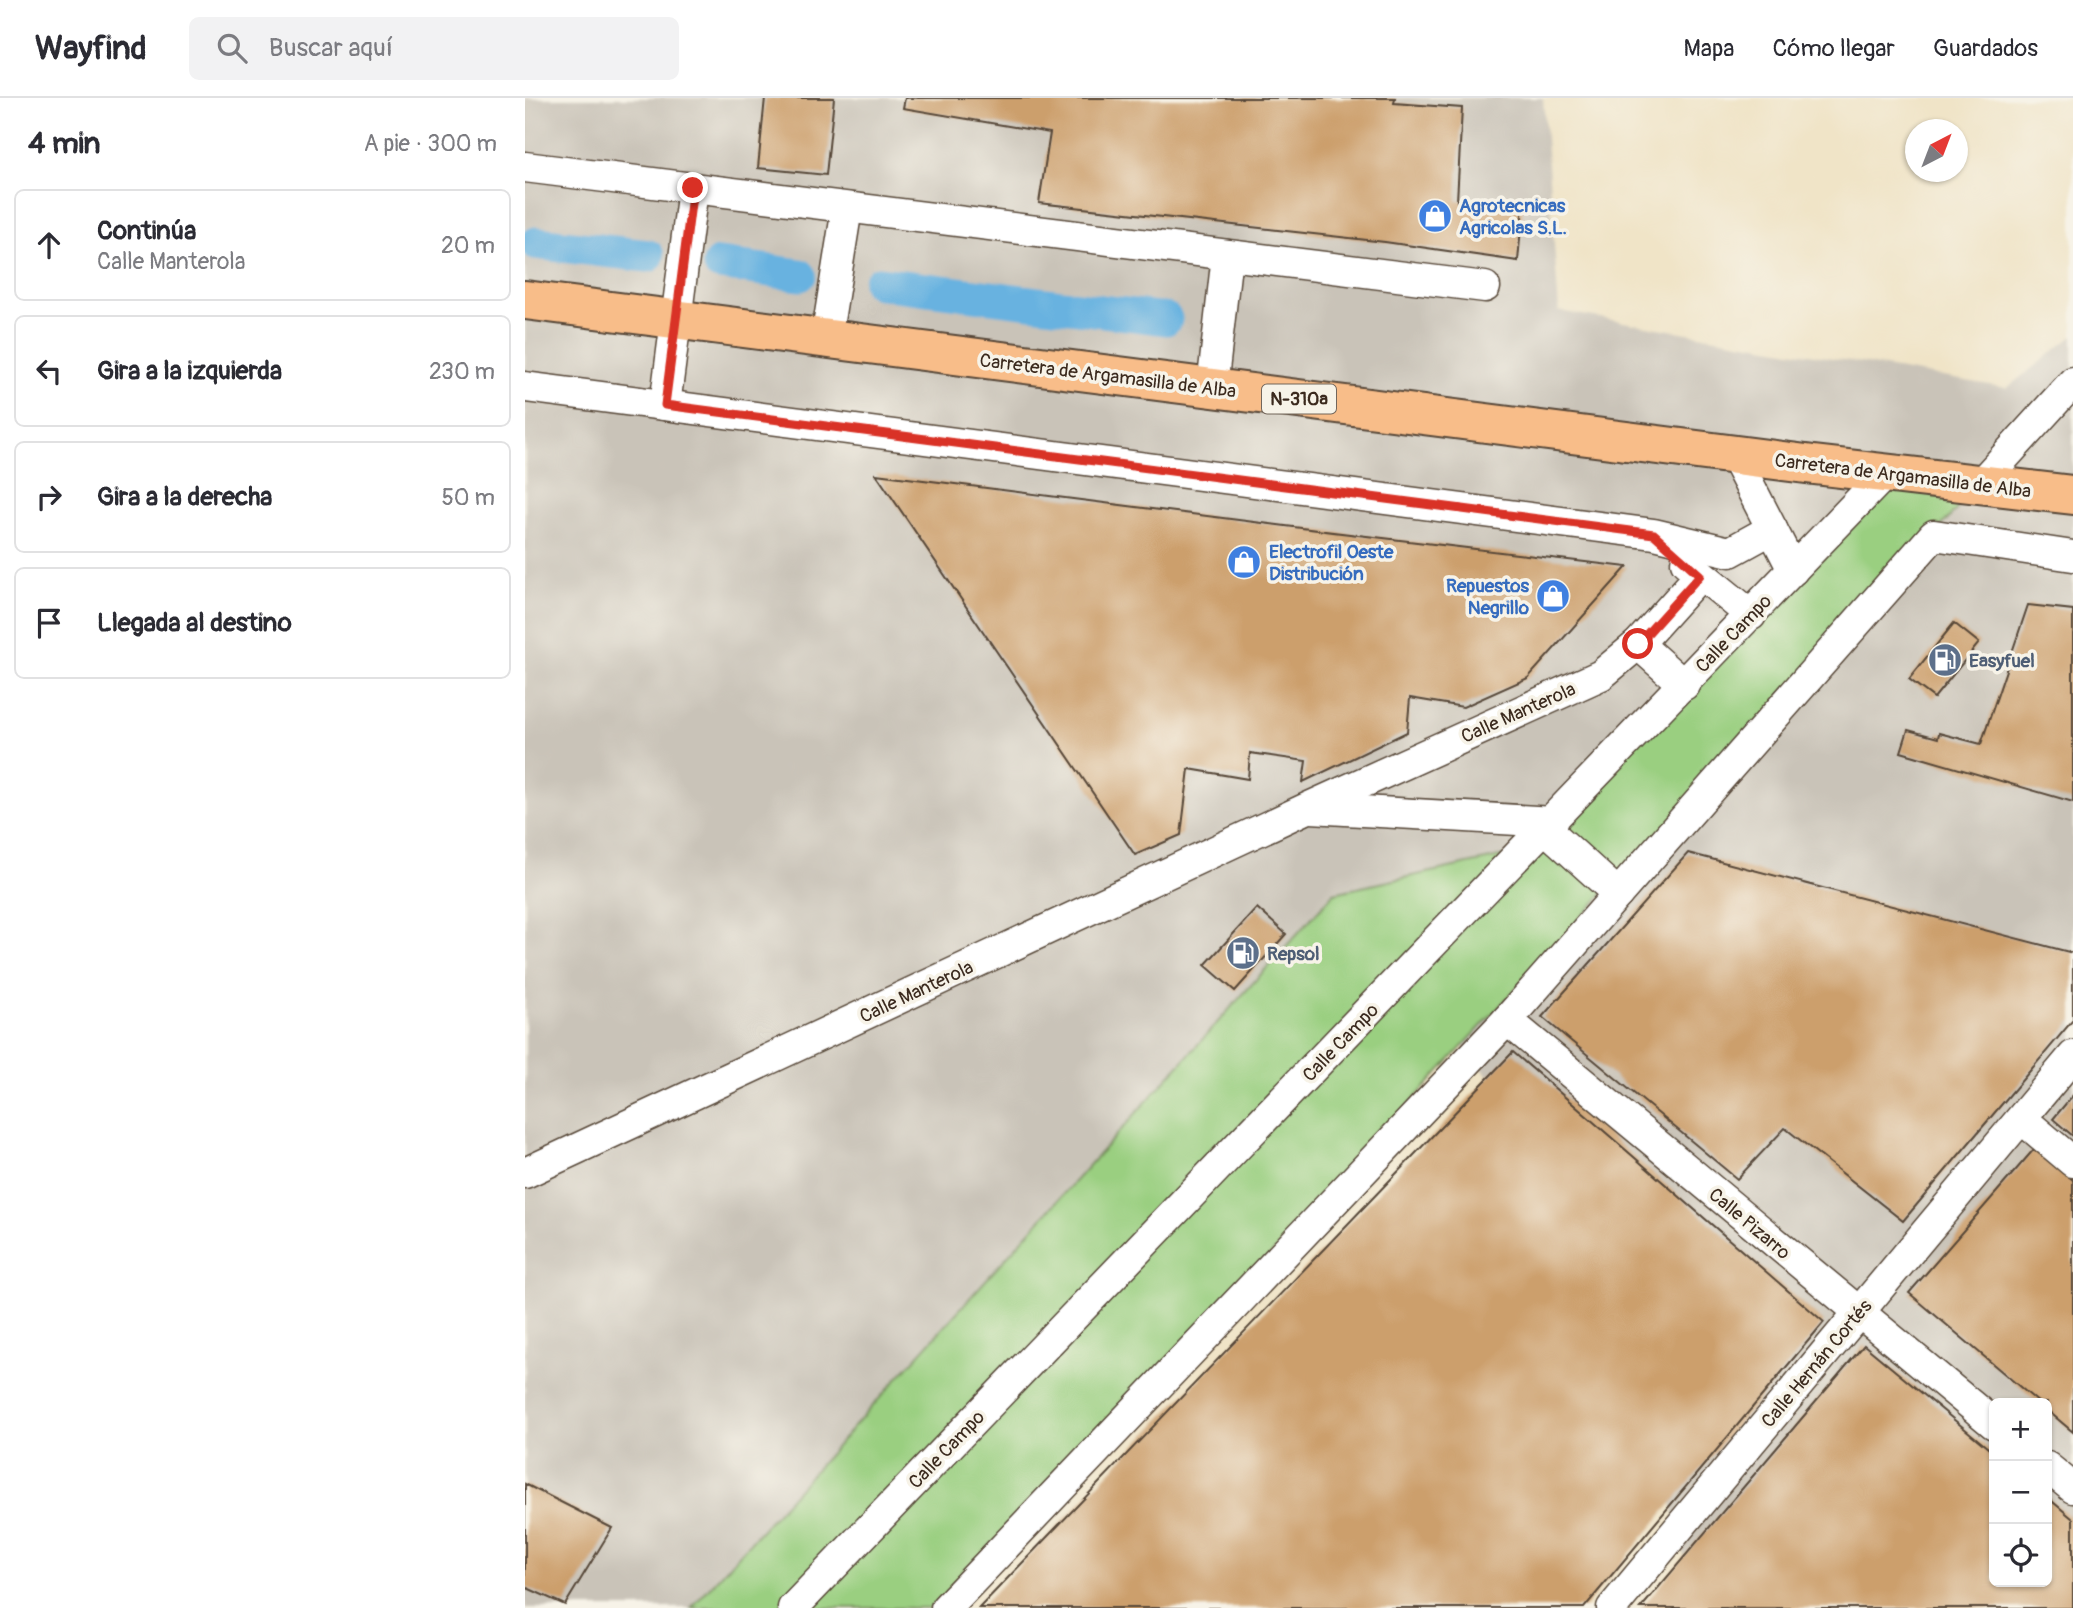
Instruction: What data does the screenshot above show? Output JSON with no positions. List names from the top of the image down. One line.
{"streets":{"highway":["Carretera de Argamasilla de Alba","N-310a"],"street":["Calle Campo","Calle Manterola","Calle Pizarro","Calle Hernán Cortés"]},"crossings":[["Carretera de Argamasilla de Alba","Calle Campo"],["Calle Campo","Calle Manterola"],["Calle Pizarro","Calle Hernán Cortés"]],"places":{"shop":["Agrotecnicas Agricolas S.L.","Electrofil Oeste Distribución","Repuestos Negrillo"],"fuel station":["Easyfuel","Repsol"]},"north":"top right","page":{"header":"Wayfind","search":"Buscar aquí","nav":["Mapa","Cómo llegar","Guardados"],"heading":["4 min","A pie · 300 m"],"list":[["Continúa","Calle Manterola","20 m"],["Gira a la izquierda","230 m"],["Gira a la derecha","50 m"],"Llegada al destino"],"map_buttons":["+","−"]}}
